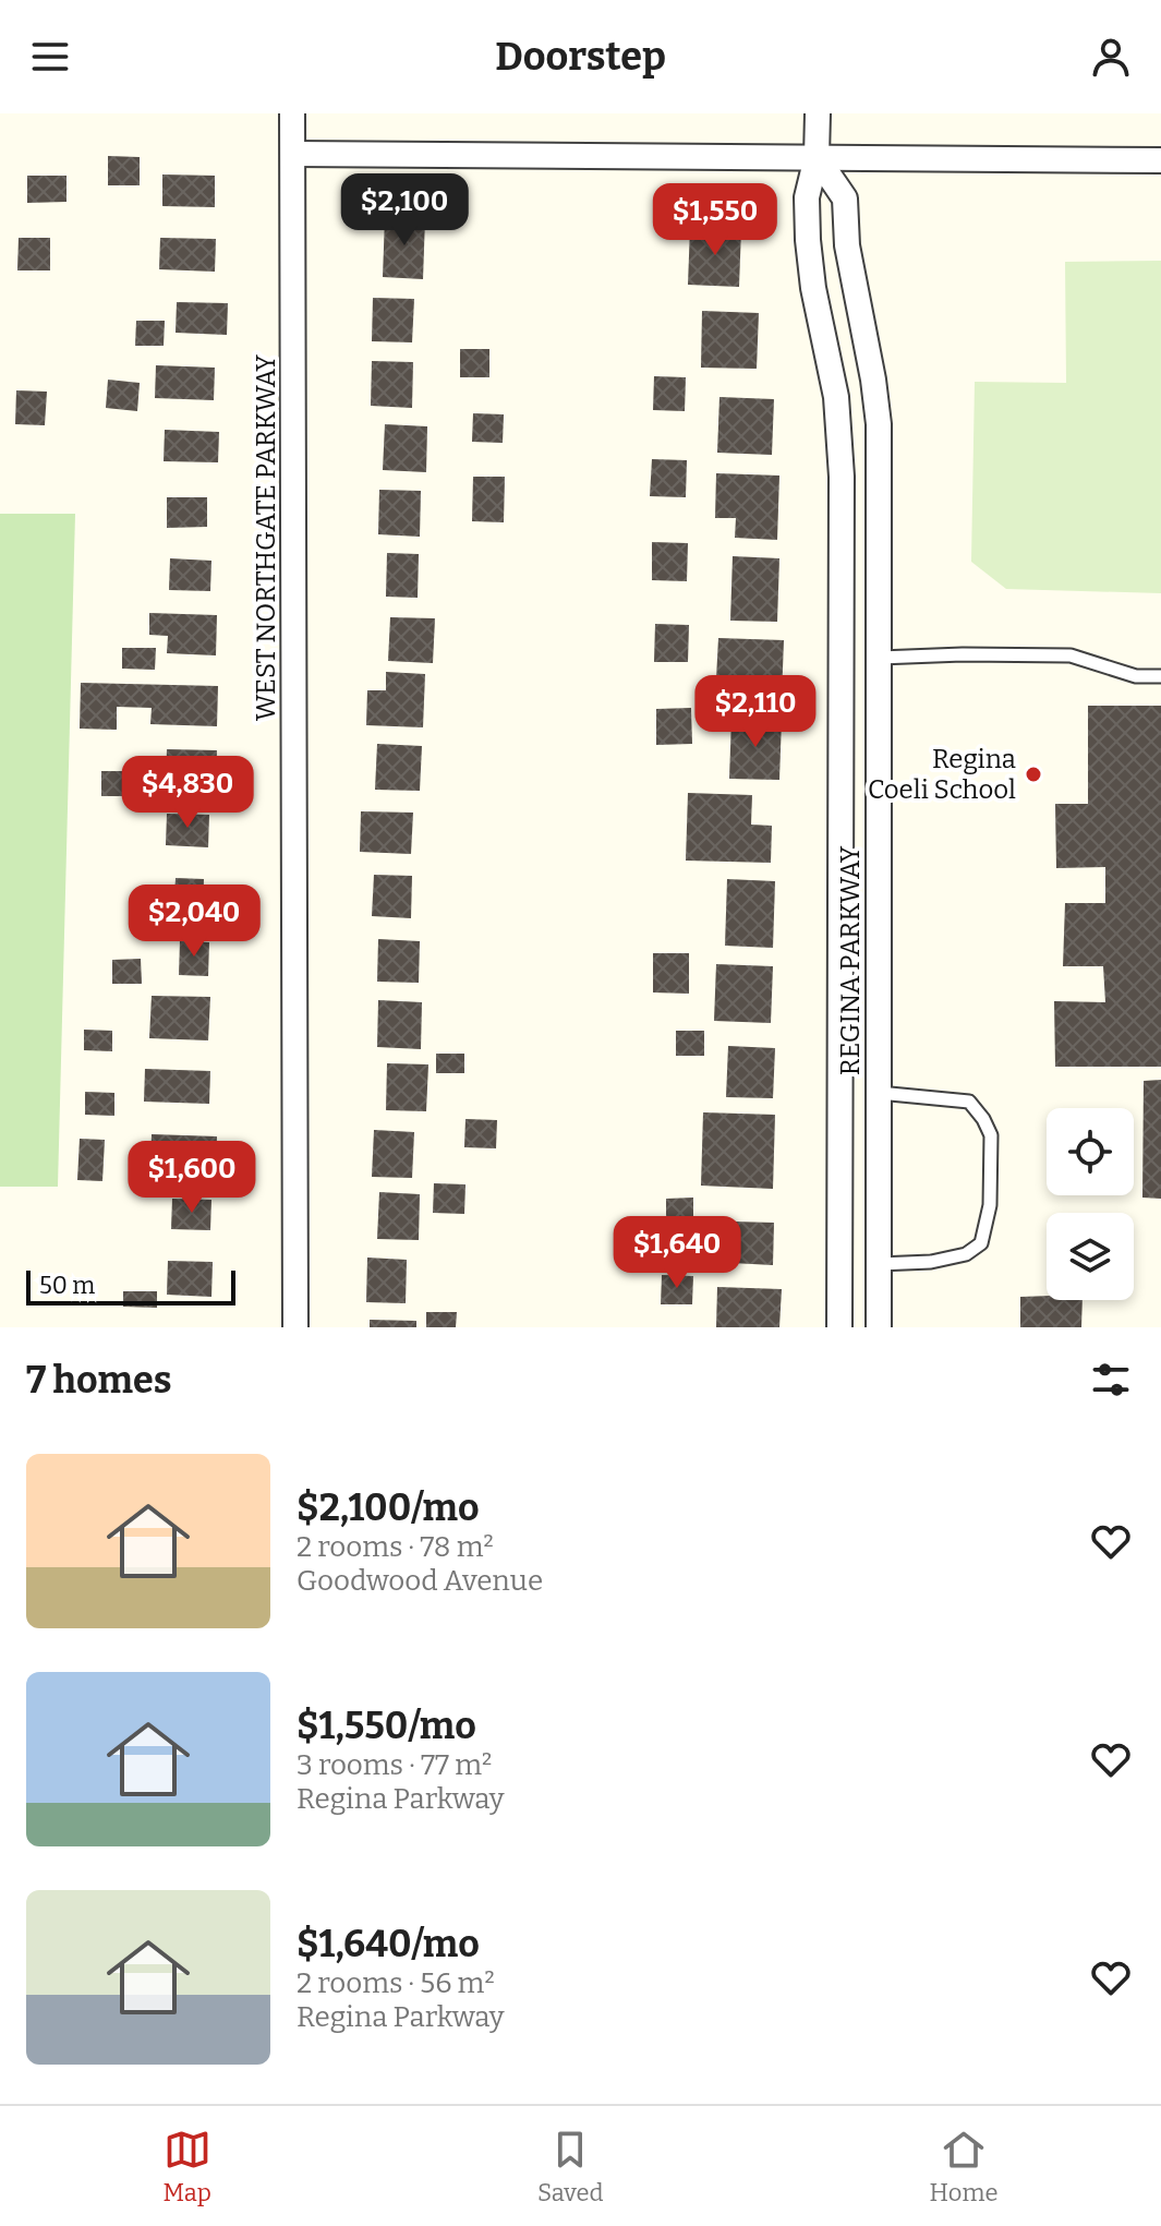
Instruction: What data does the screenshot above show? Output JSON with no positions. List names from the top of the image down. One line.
{"streets":{"street":["WEST NORTHGATE PARKWAY","REGINA PARKWAY"]},"places":["Regina Coeli School"],"scale_bar":"50 m","page":{"header":"Doorstep","price":["$2,100","$1,550","$2,110","$4,830","$2,040","$1,600","$1,640"],"scale":"50 m","heading":"7 homes","list":[{"name":"$2,100/mo","note":"2 rooms · 78 m² · Goodwood Avenue"},{"name":"$1,550/mo","note":"3 rooms · 77 m² · Regina Parkway"},{"name":"$1,640/mo","note":"2 rooms · 56 m² · Regina Parkway"}],"tabs":["Map","Saved","Home"]}}
